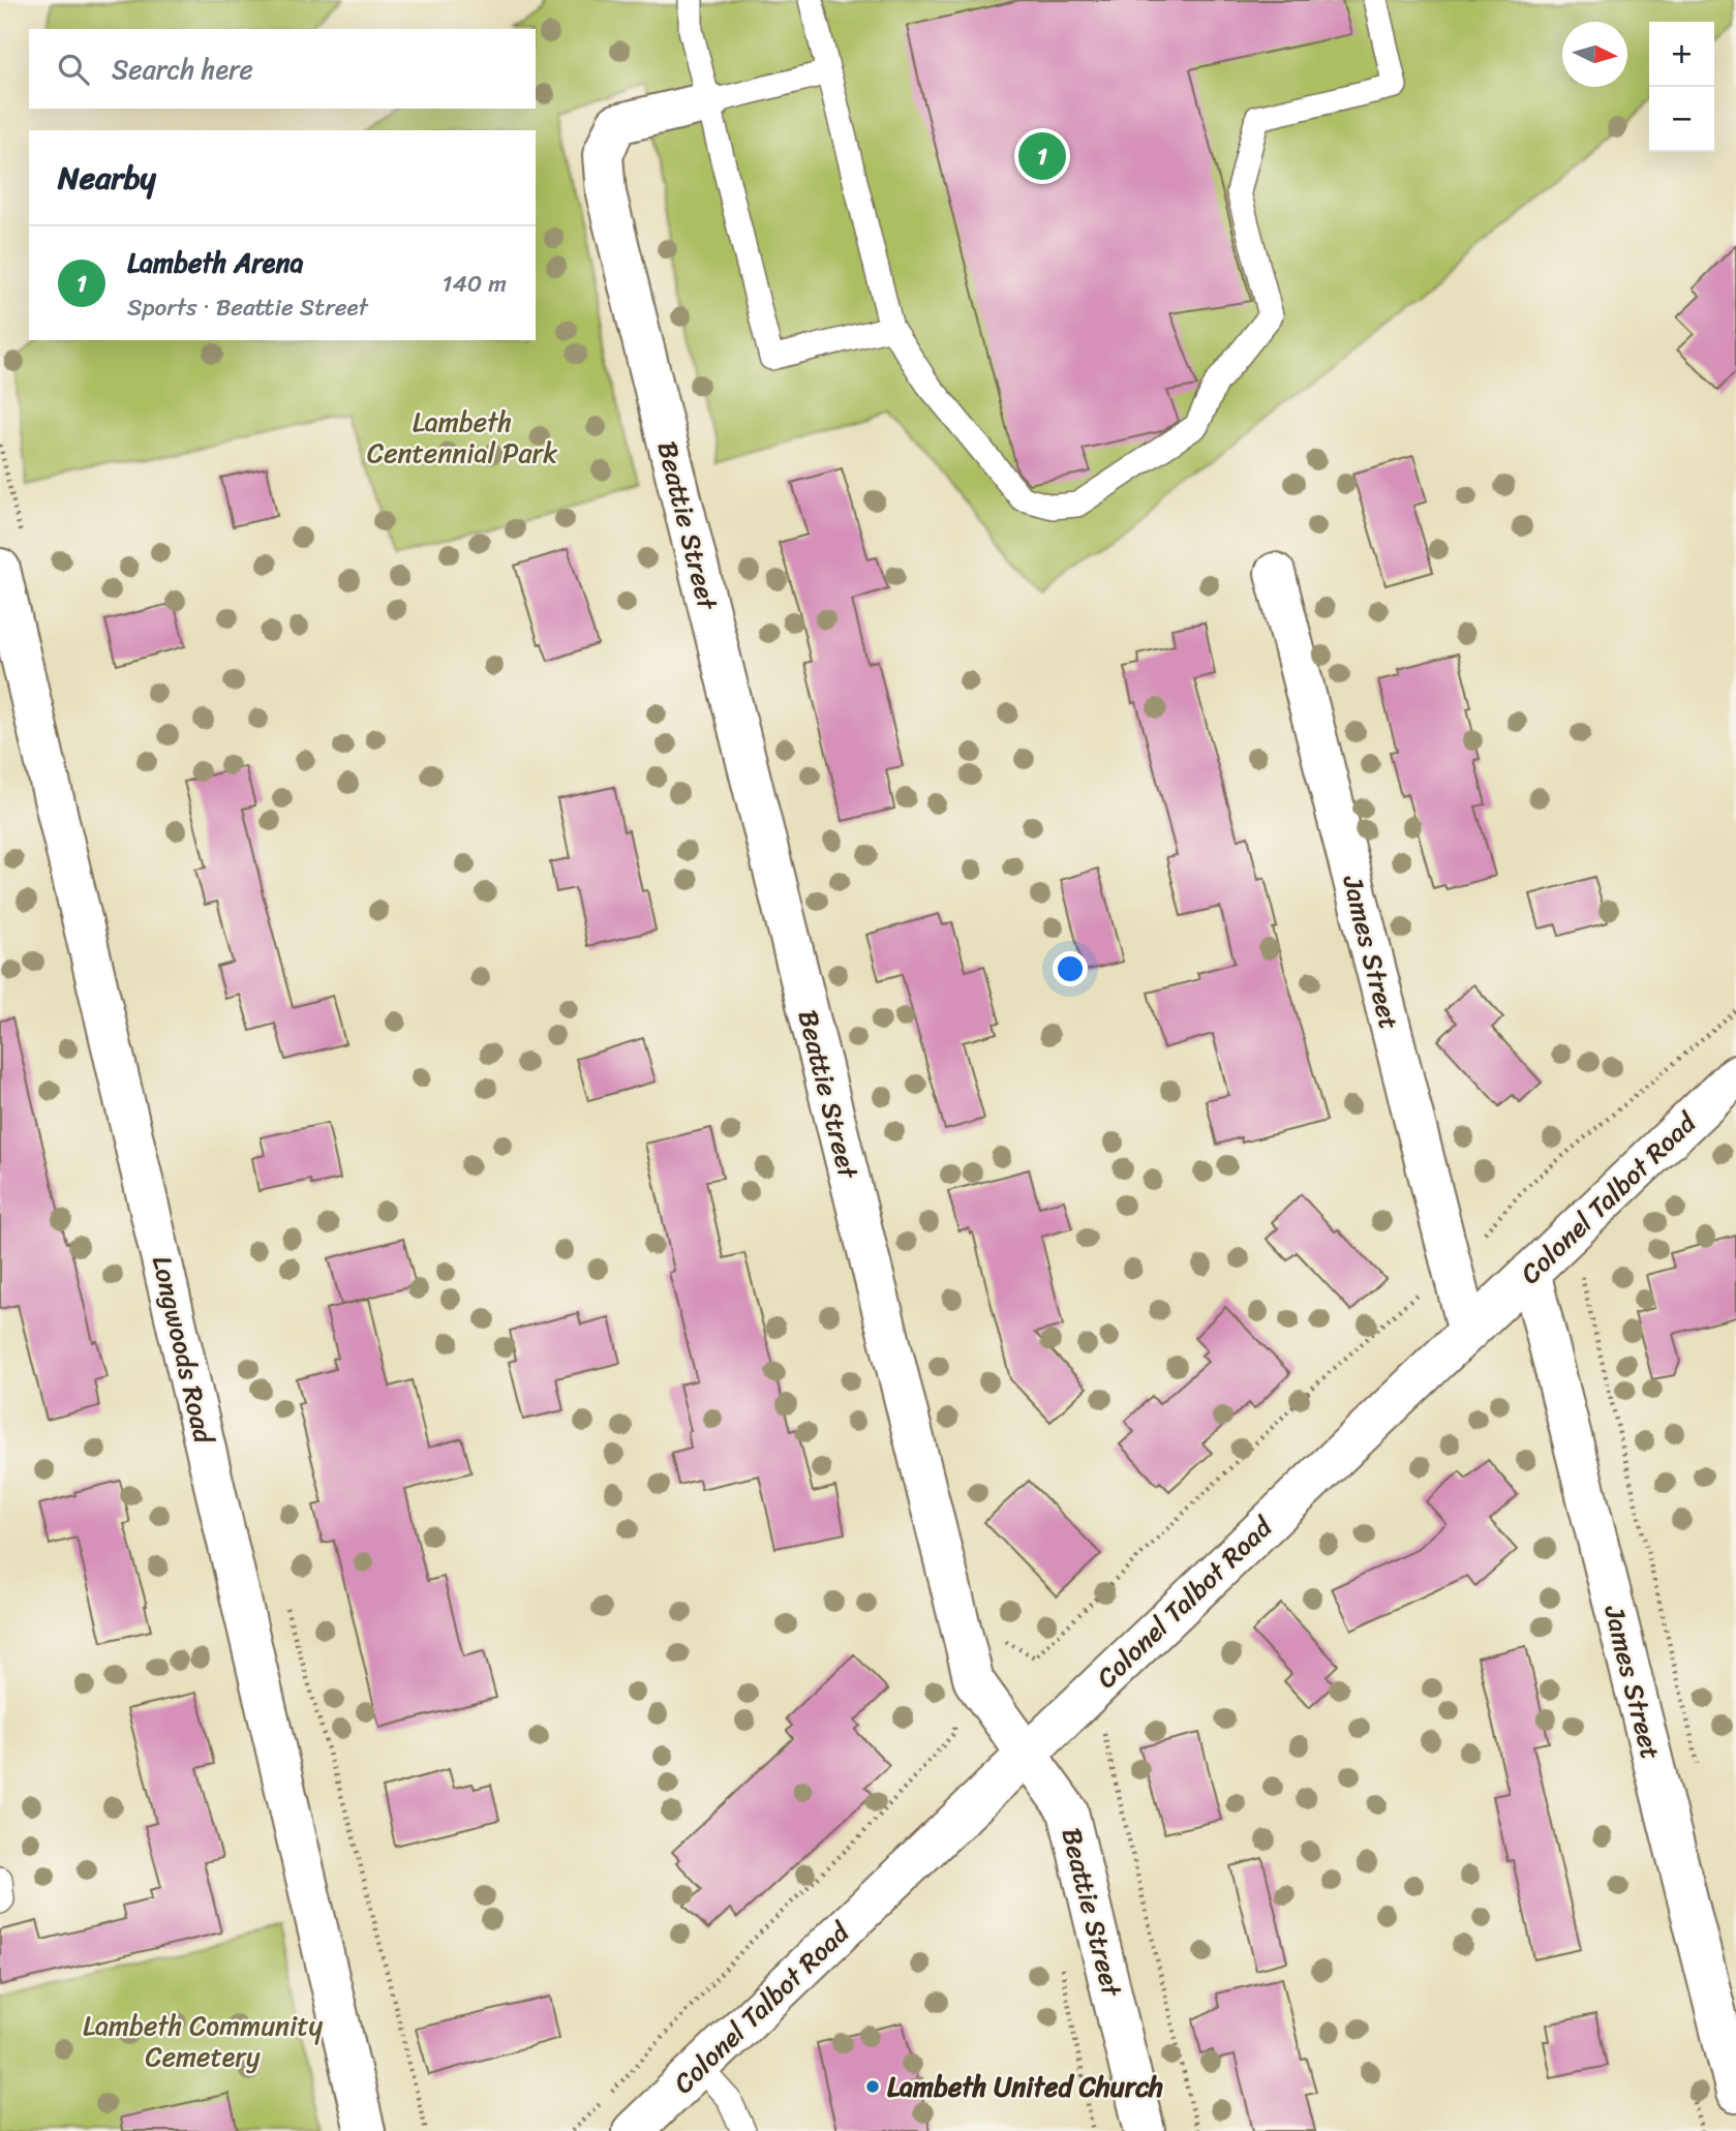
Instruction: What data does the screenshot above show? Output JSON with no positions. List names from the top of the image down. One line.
{"streets":{"street":["Beattie Street","James Street","Colonel Talbot Road","Longwoods Road"]},"crossings":[["Beattie Street","Colonel Talbot Road"],["James Street","Colonel Talbot Road"]],"parks":["Lambeth Centennial Park","Lambeth Community Cemetery"],"places":["Lambeth United Church"],"north":"right","page":{"map_buttons":["+","−"],"search":"Search here","pins":"1","heading":"Nearby","list":[{"mark":"1","name":"Lambeth Arena","note":"Sports · Beattie Street","value":"140 m"}]}}
